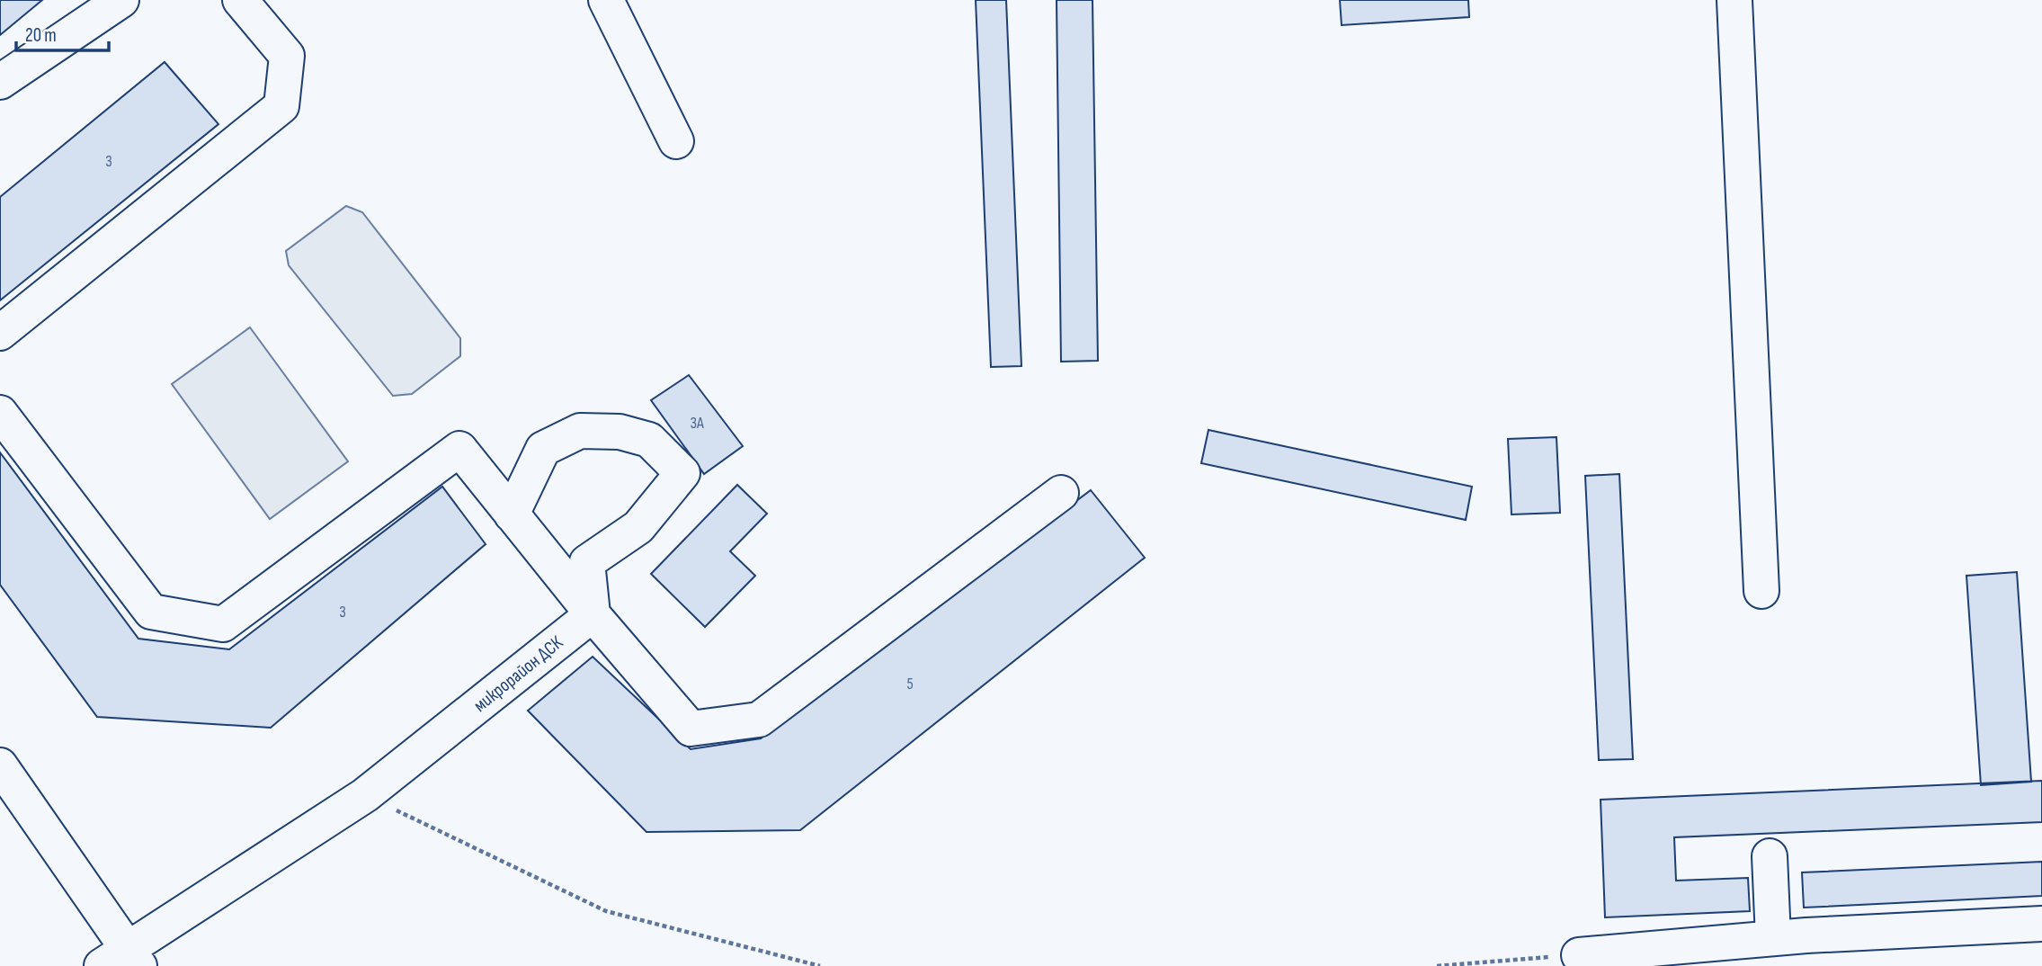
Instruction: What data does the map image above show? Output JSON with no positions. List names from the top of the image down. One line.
{"streets":{"lane":["микрорайон ДСК"]},"house_numbers":["3","3А","3","5"],"scale_bar":"20 m"}
